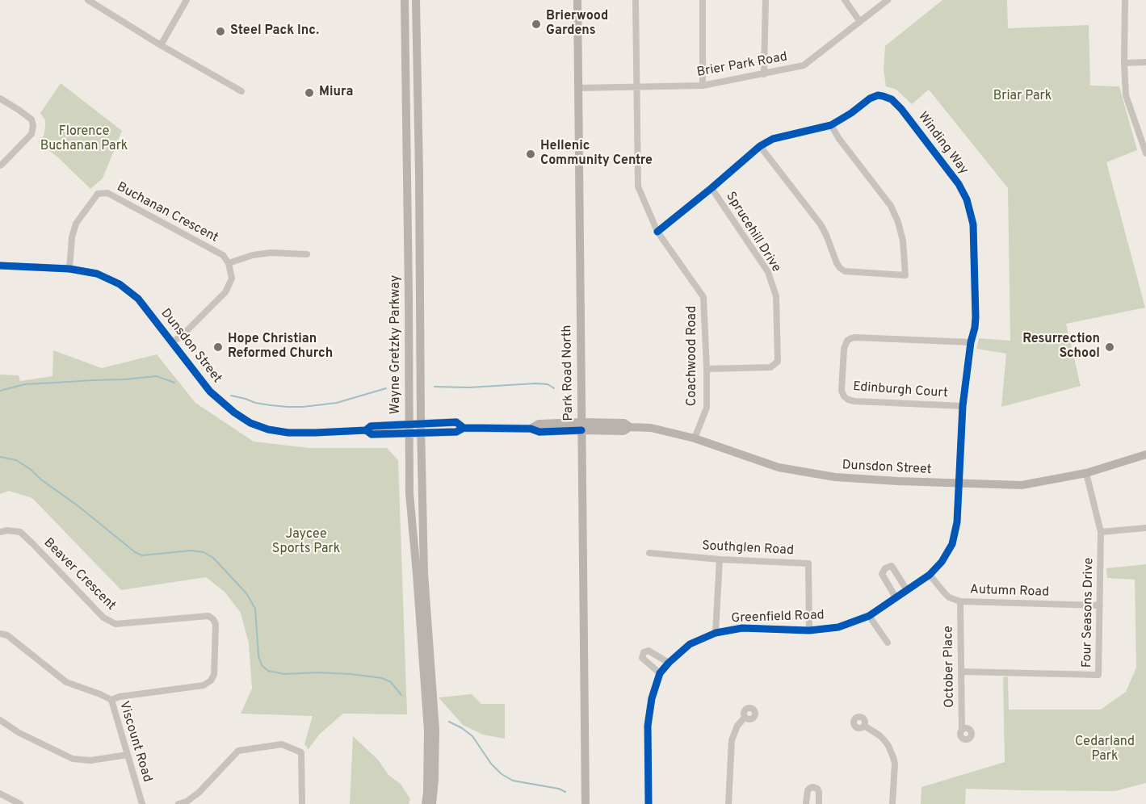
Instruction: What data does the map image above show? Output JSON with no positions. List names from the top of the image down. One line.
{"streets":{"main road":["Wayne Gretzky Parkway","Dunsdon Street","Park Road North"],"street":["Brier Park Road","Winding Way","Buchanan Crescent","Sprucehill Drive","Coachwood Road","Edinburgh Court","Southglen Road","Beaver Crescent","Autumn Road","Four Seasons Drive","Greenfield Road","October Place","Viscount Road"]},"crossings":[["Brier Park Road","Coachwood Road"],["Brier Park Road","Park Road North"],["Winding Way","Sprucehill Drive"],["Winding Way","Dunsdon Street"],["Winding Way","Coachwood Road"],["Winding Way","Edinburgh Court"],["Winding Way","Greenfield Road"],["Buchanan Crescent","Dunsdon Street"],["Sprucehill Drive","Coachwood Road"],["Wayne Gretzky Parkway","Dunsdon Street"],["Dunsdon Street","Coachwood Road"],["Dunsdon Street","Park Road North"],["Dunsdon Street","Four Seasons Drive"],["Dunsdon Street","Greenfield Road"],["Southglen Road","Greenfield Road"],["Beaver Crescent","Viscount Road"],["Autumn Road","Four Seasons Drive"],["Autumn Road","Greenfield Road"],["Autumn Road","October Place"],["Four Seasons Drive","October Place"]],"parks":["Briar Park","Florence Buchanan Park","Jaycee Sports Park","Cedarland Park"],"places":["Brierwood Gardens","Steel Pack Inc.","Miura","Hellenic Community Centre","Hope Christian Reformed Church","Resurrection School"]}
